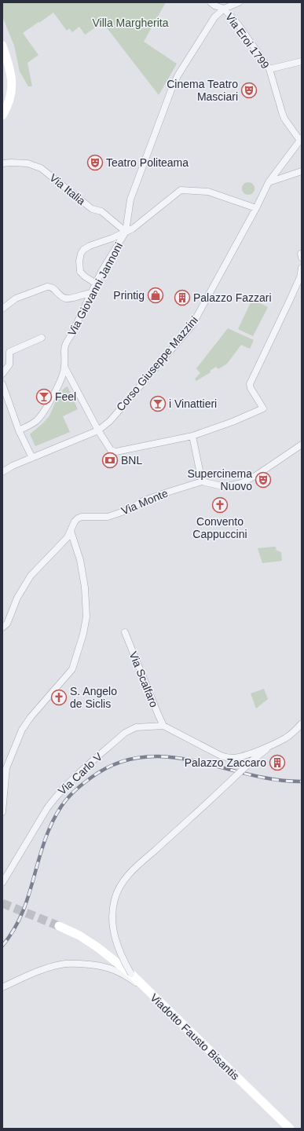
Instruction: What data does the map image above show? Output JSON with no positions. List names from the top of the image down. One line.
{"streets":{"main road":["Viadotto Fausto Bisantis"],"street":["Via Eroi 1799","Via Italia","Via Giovanni Jannoni","Corso Giuseppe Mazzini","Via Monte","Via Scalfaro","Via Carlo V"]},"crossings":[["Via Eroi 1799","Via Giovanni Jannoni"],["Via Eroi 1799","Corso Giuseppe Mazzini"],["Via Italia","Via Giovanni Jannoni"],["Via Scalfaro","Via Carlo V"]],"parks":["Villa Margherita"],"places":{"theatre":["Cinema Teatro Masciari","Teatro Politeama","Supercinema Nuovo"],"shop":["Printig"],"building":["Palazzo Fazzari","Palazzo Zaccaro"],"bar":["Feel","i Vinattieri"],"bank":["BNL"],"church":["Convento Cappuccini","S. Angelo de Siclis"]}}
